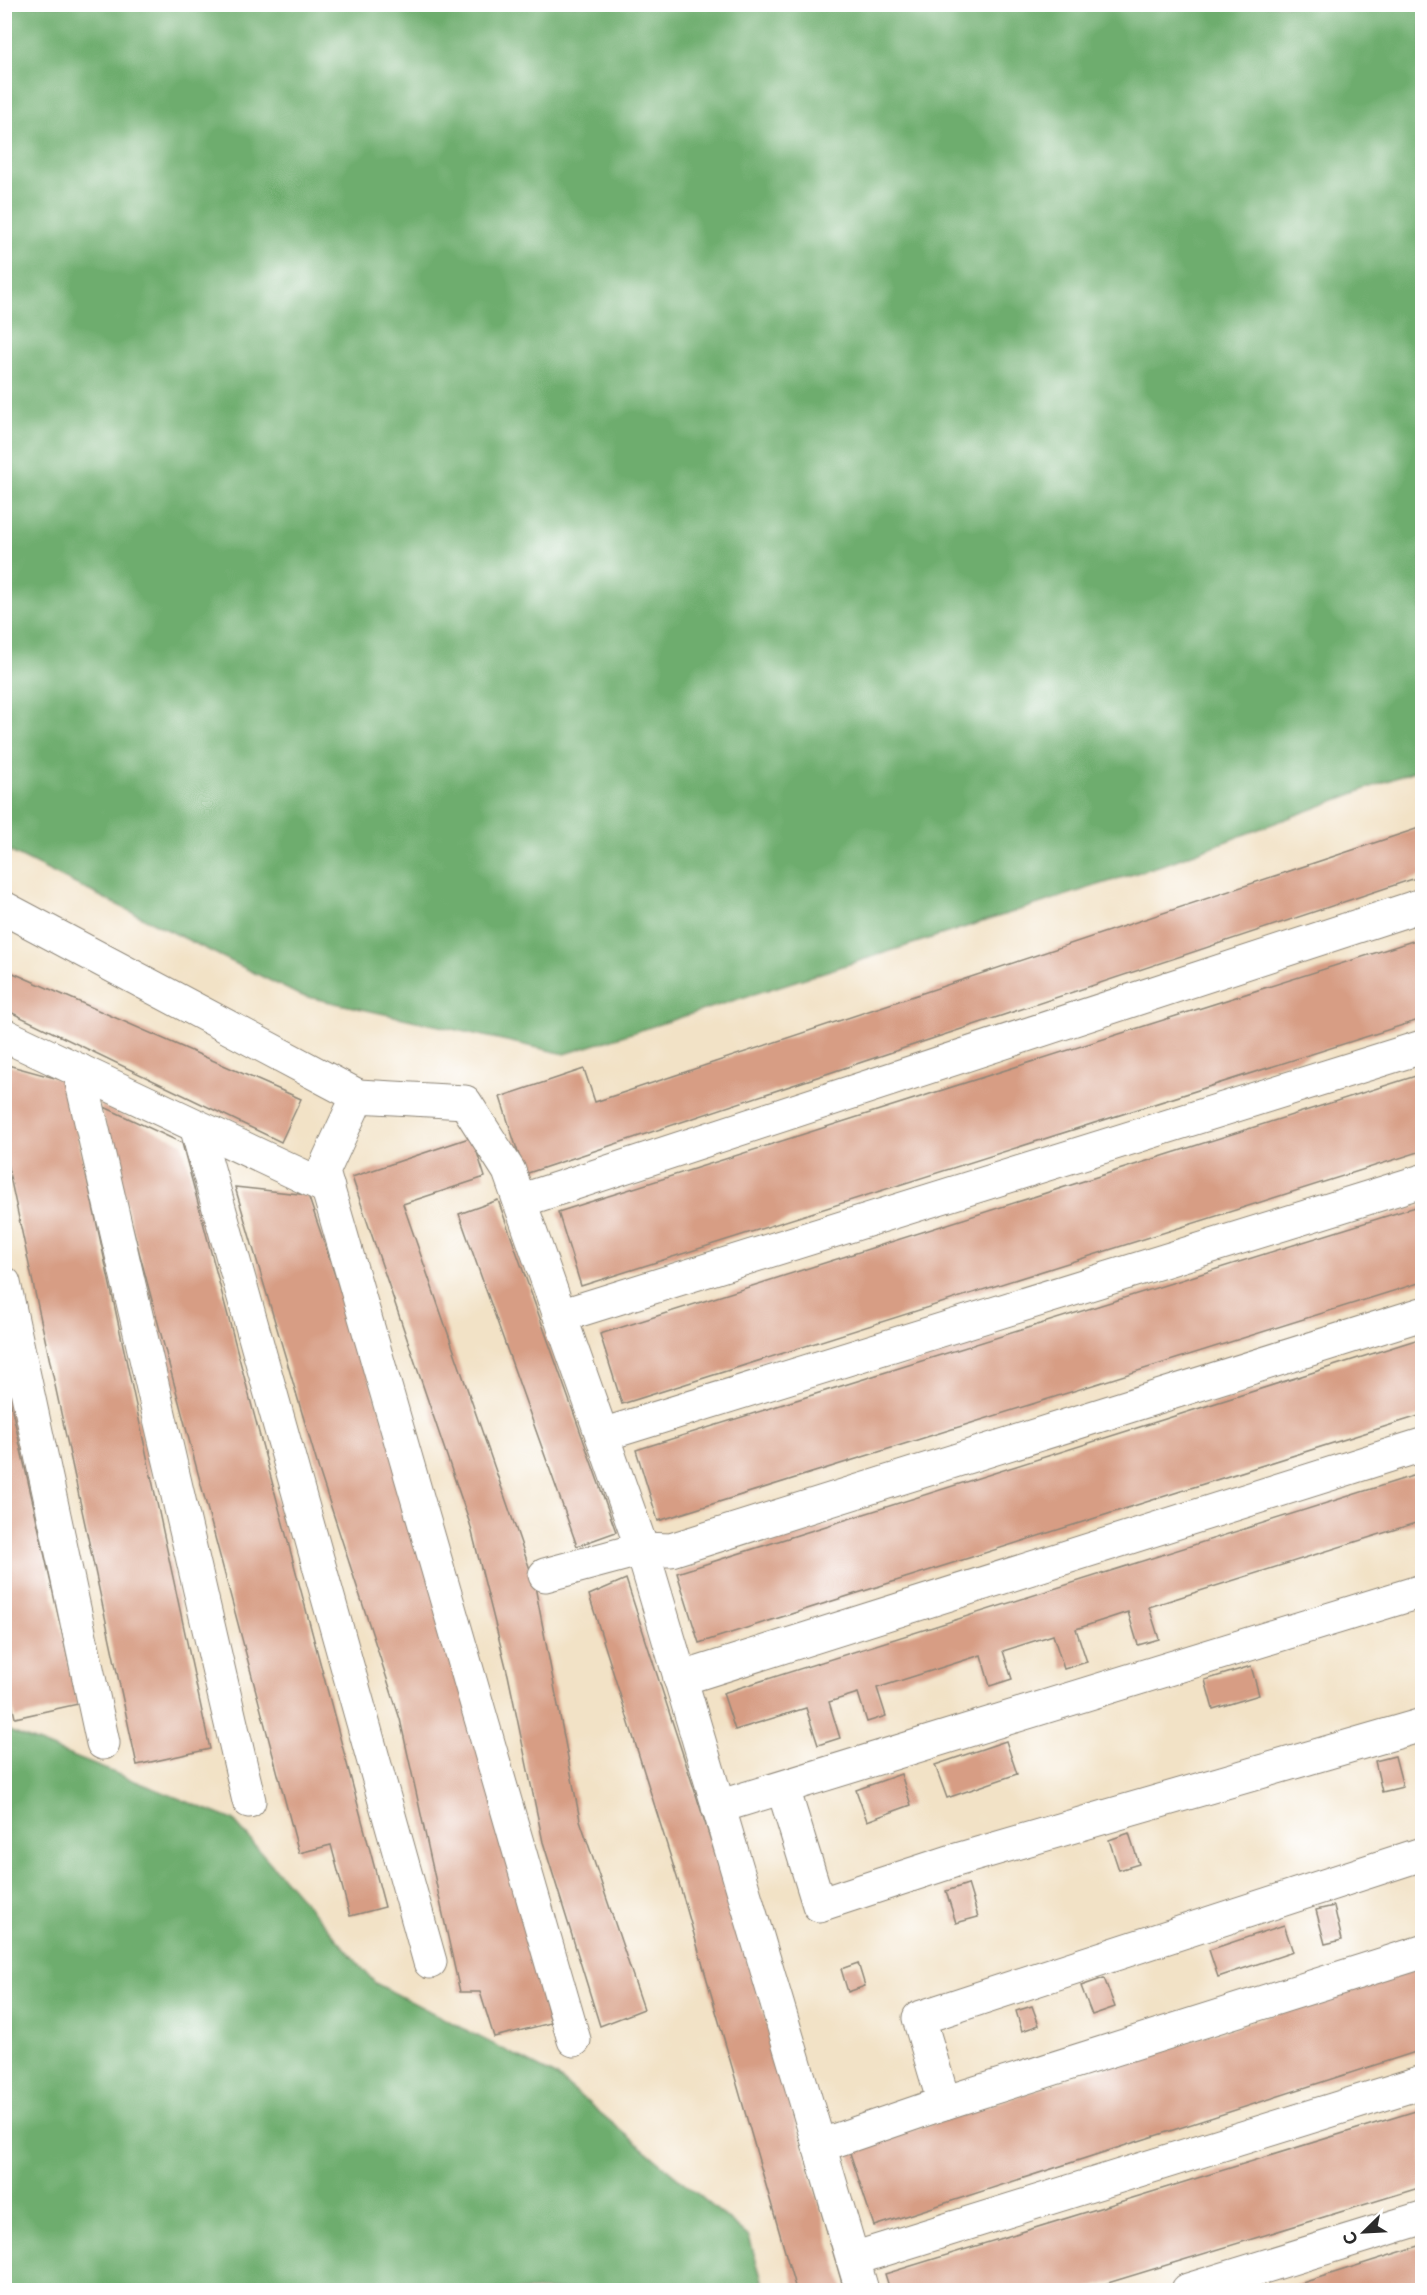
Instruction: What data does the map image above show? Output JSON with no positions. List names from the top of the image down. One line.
{"north":"bottom left"}
